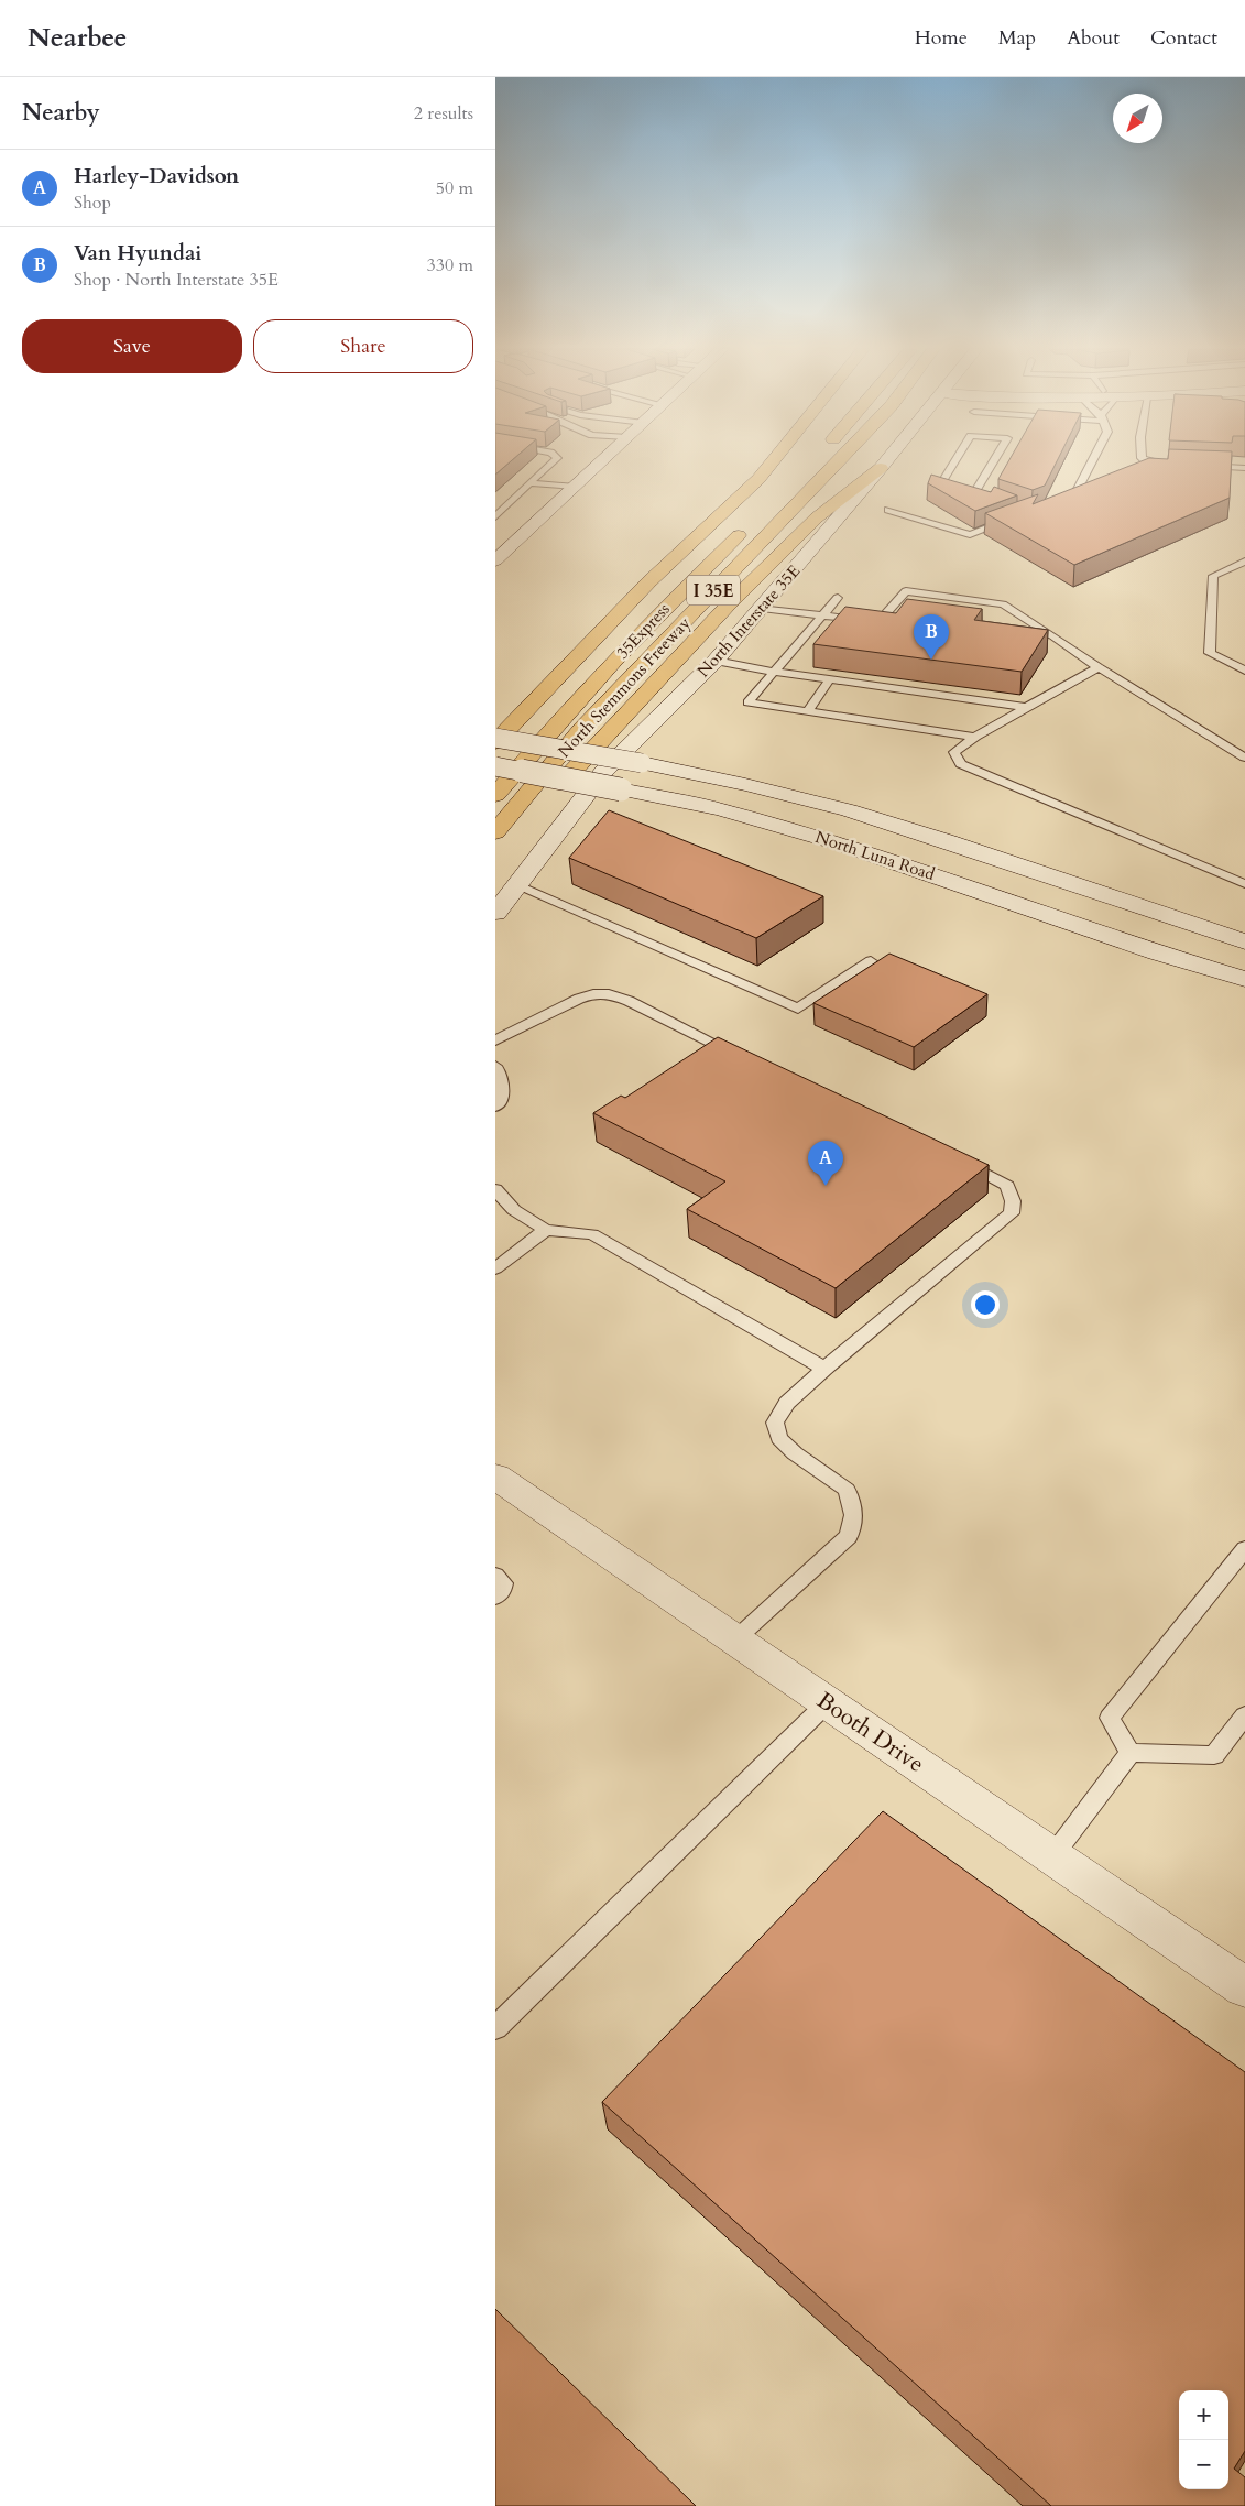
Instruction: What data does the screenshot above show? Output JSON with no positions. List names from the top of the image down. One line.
{"streets":{"highway":["I 35E","35Express","North Stemmons Freeway"],"main road":["North Interstate 35E","North Luna Road","Booth Drive"]},"crossings":[["I 35E","North Luna Road"]],"north":"bottom left","page":{"header":"Nearbee","nav":["Home","Map","About","Contact"],"heading":["Nearby","2 results"],"list":[{"mark":"A","name":"Harley-Davidson","note":"Shop","value":"50 m"},{"mark":"B","name":"Van Hyundai","note":"Shop · North Interstate 35E","value":"330 m"}],"buttons":["Save","Share"],"pins":["B","A"],"map_buttons":["+","−"]}}
